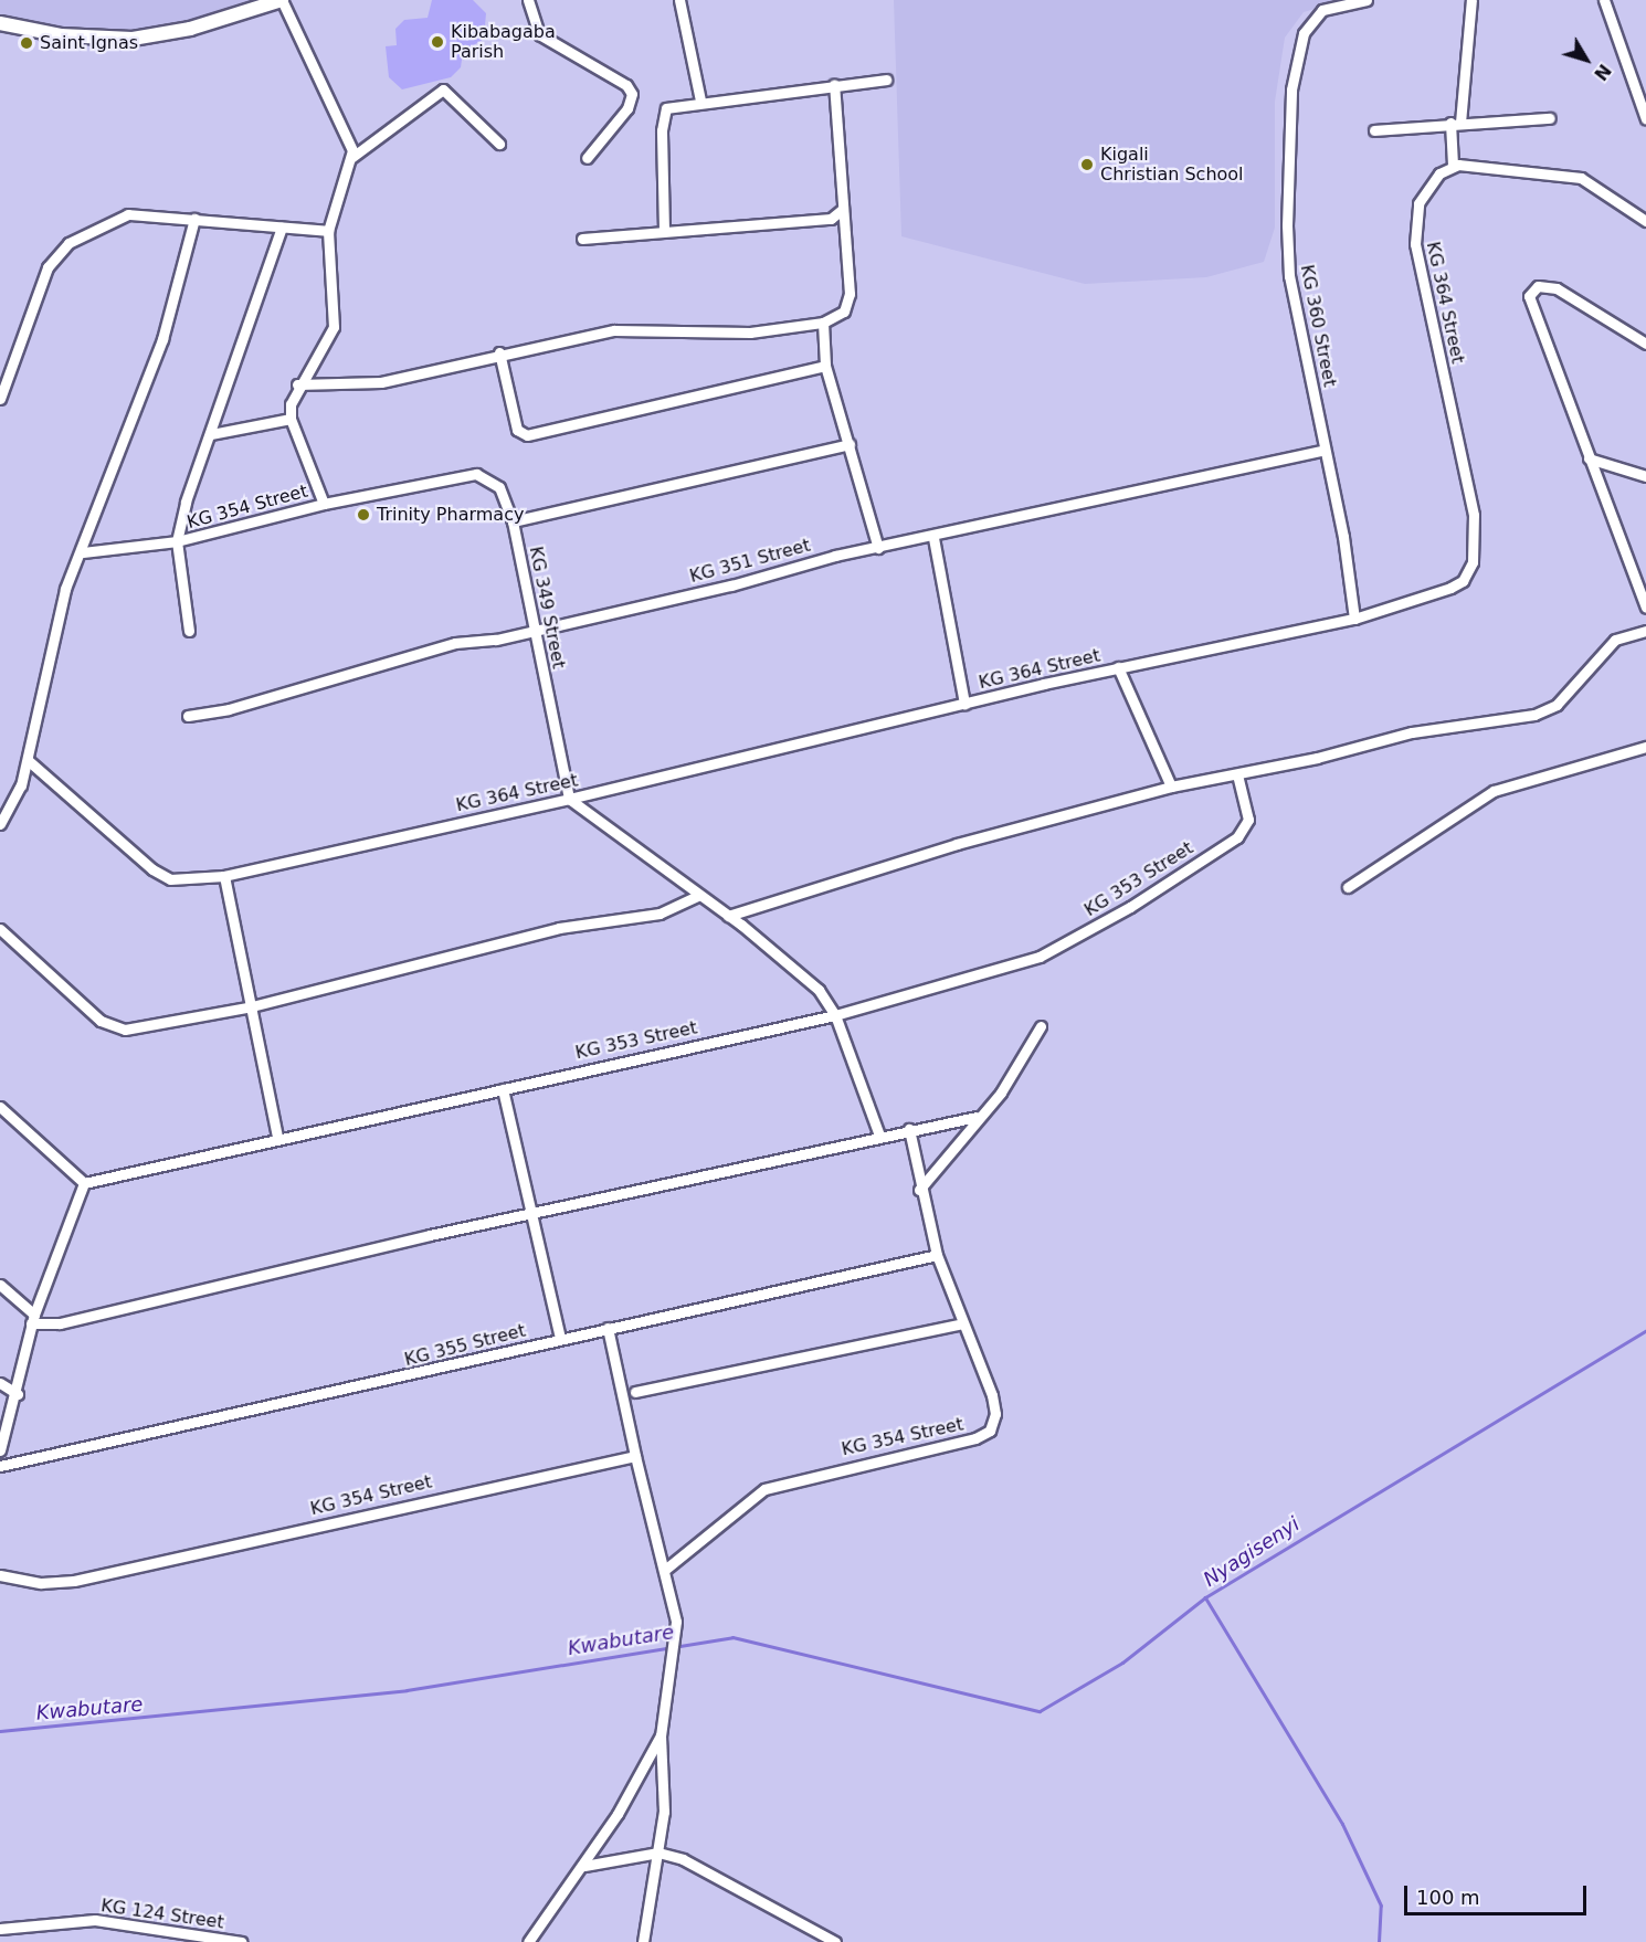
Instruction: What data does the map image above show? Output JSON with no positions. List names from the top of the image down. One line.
{"streets":{"street":["KG 364 Street","KG 360 Street","KG 354 Street","KG 351 Street","KG 349 Street","KG 353 Street","KG 355 Street","KG 124 Street"]},"crossings":[["KG 364 Street","KG 360 Street"],["KG 364 Street","KG 349 Street"],["KG 360 Street","KG 351 Street"],["KG 354 Street","KG 349 Street"],["KG 354 Street","KG 355 Street"],["KG 351 Street","KG 349 Street"]],"water":["Nyagisenyi","Kwabutare"],"places":["Kibabagaba Parish","Saint Ignas","Kigali Christian School","Trinity Pharmacy"],"scale_bar":"100 m","north":"bottom right"}
